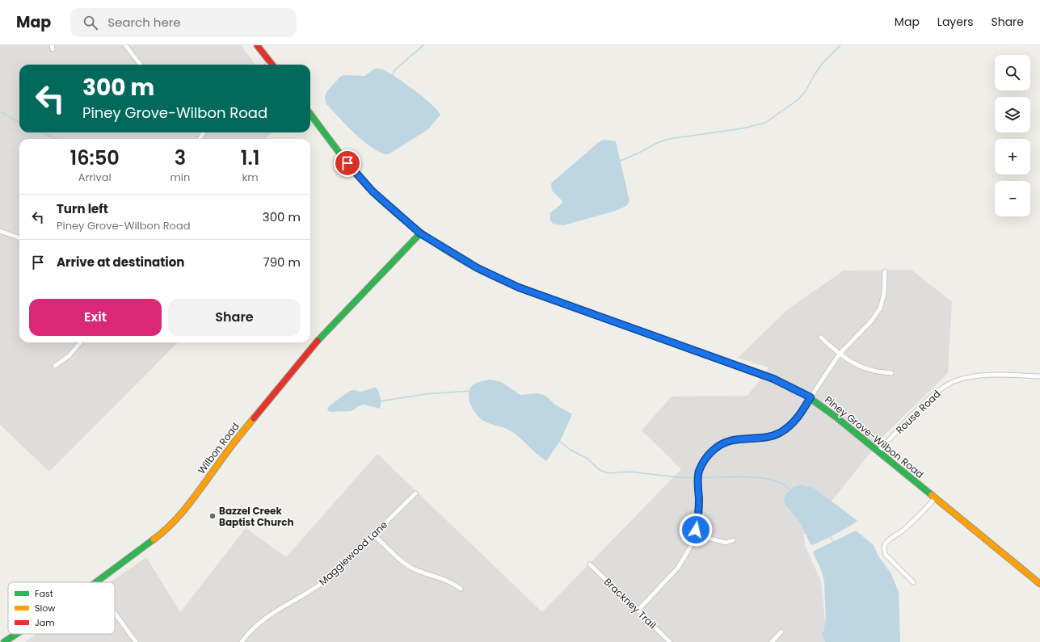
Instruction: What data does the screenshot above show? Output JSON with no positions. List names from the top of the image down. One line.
{"streets":{"street":["Rouse Road","Piney Grove-Wilbon Road","Wilbon Road","Maggiewood Lane","Brackney Trail"]},"crossings":[["Rouse Road","Piney Grove-Wilbon Road"],["Piney Grove-Wilbon Road","Wilbon Road"]],"places":["Bazzel Creek Baptist Church"],"legend":["Fast","Slow","Jam"],"page":{"header":"Map","search":"Search here","nav":["Map","Layers","Share"],"map_buttons":["+","−"],"turn":["300 m","Piney Grove-Wilbon Road"],"eta":["16:50","Arrival","3","min","1.1","km"],"list":[{"name":"Turn left","note":"Piney Grove-Wilbon Road","value":"300 m"},{"name":"Arrive at destination","value":"790 m"}],"buttons":["Exit","Share"]}}
